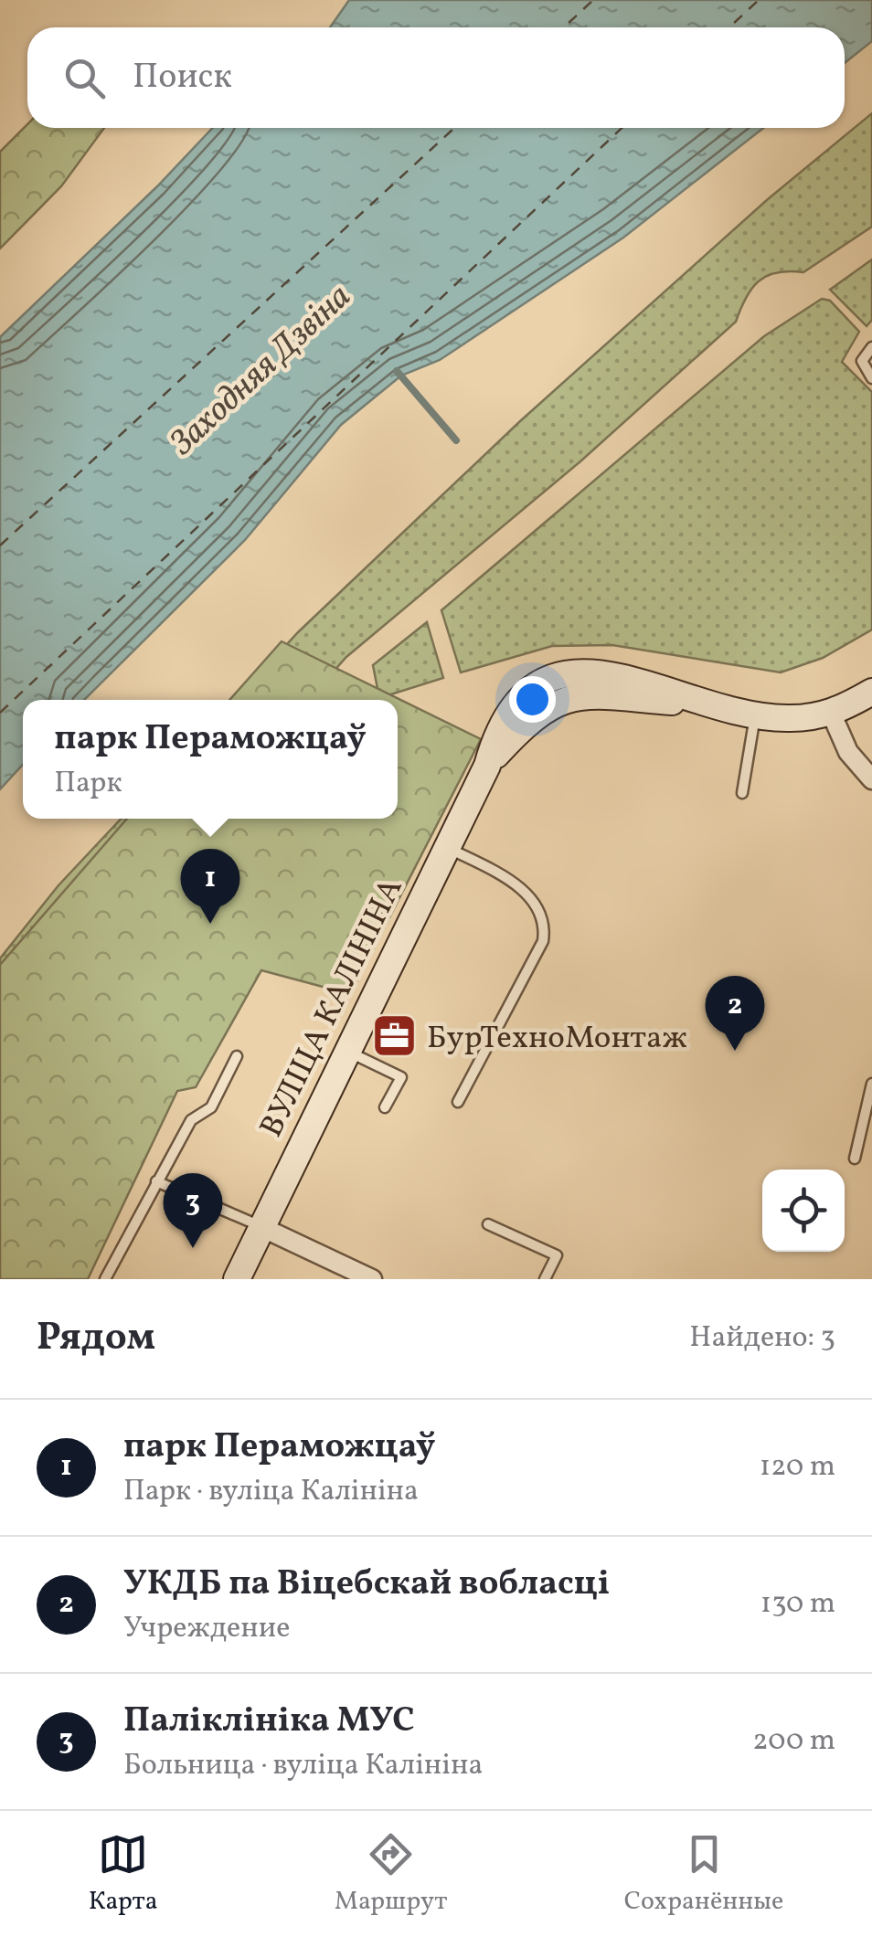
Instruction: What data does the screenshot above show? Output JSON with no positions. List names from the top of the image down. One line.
{"streets":{"street":["ВУЛІЦА КАЛІНІНА"]},"water":["Заходняя Дзвіна"],"places":{"office":["БурТехноМонтаж"]},"page":{"search":"Поиск","popup":["парк Пераможцаў","Парк"],"pins":["1","2","3"],"heading":["Рядом","Найдено: 3"],"list":[{"mark":"1","name":"парк Пераможцаў","note":"Парк · вуліца Калініна","value":"120 m"},{"mark":"2","name":"УКДБ па Віцебскай вобласці","note":"Учреждение","value":"130 m"},{"mark":"3","name":"Паліклініка МУС","note":"Больница · вуліца Калініна","value":"200 m"}],"nav":["Карта","Маршрут","Сохранённые"]}}
